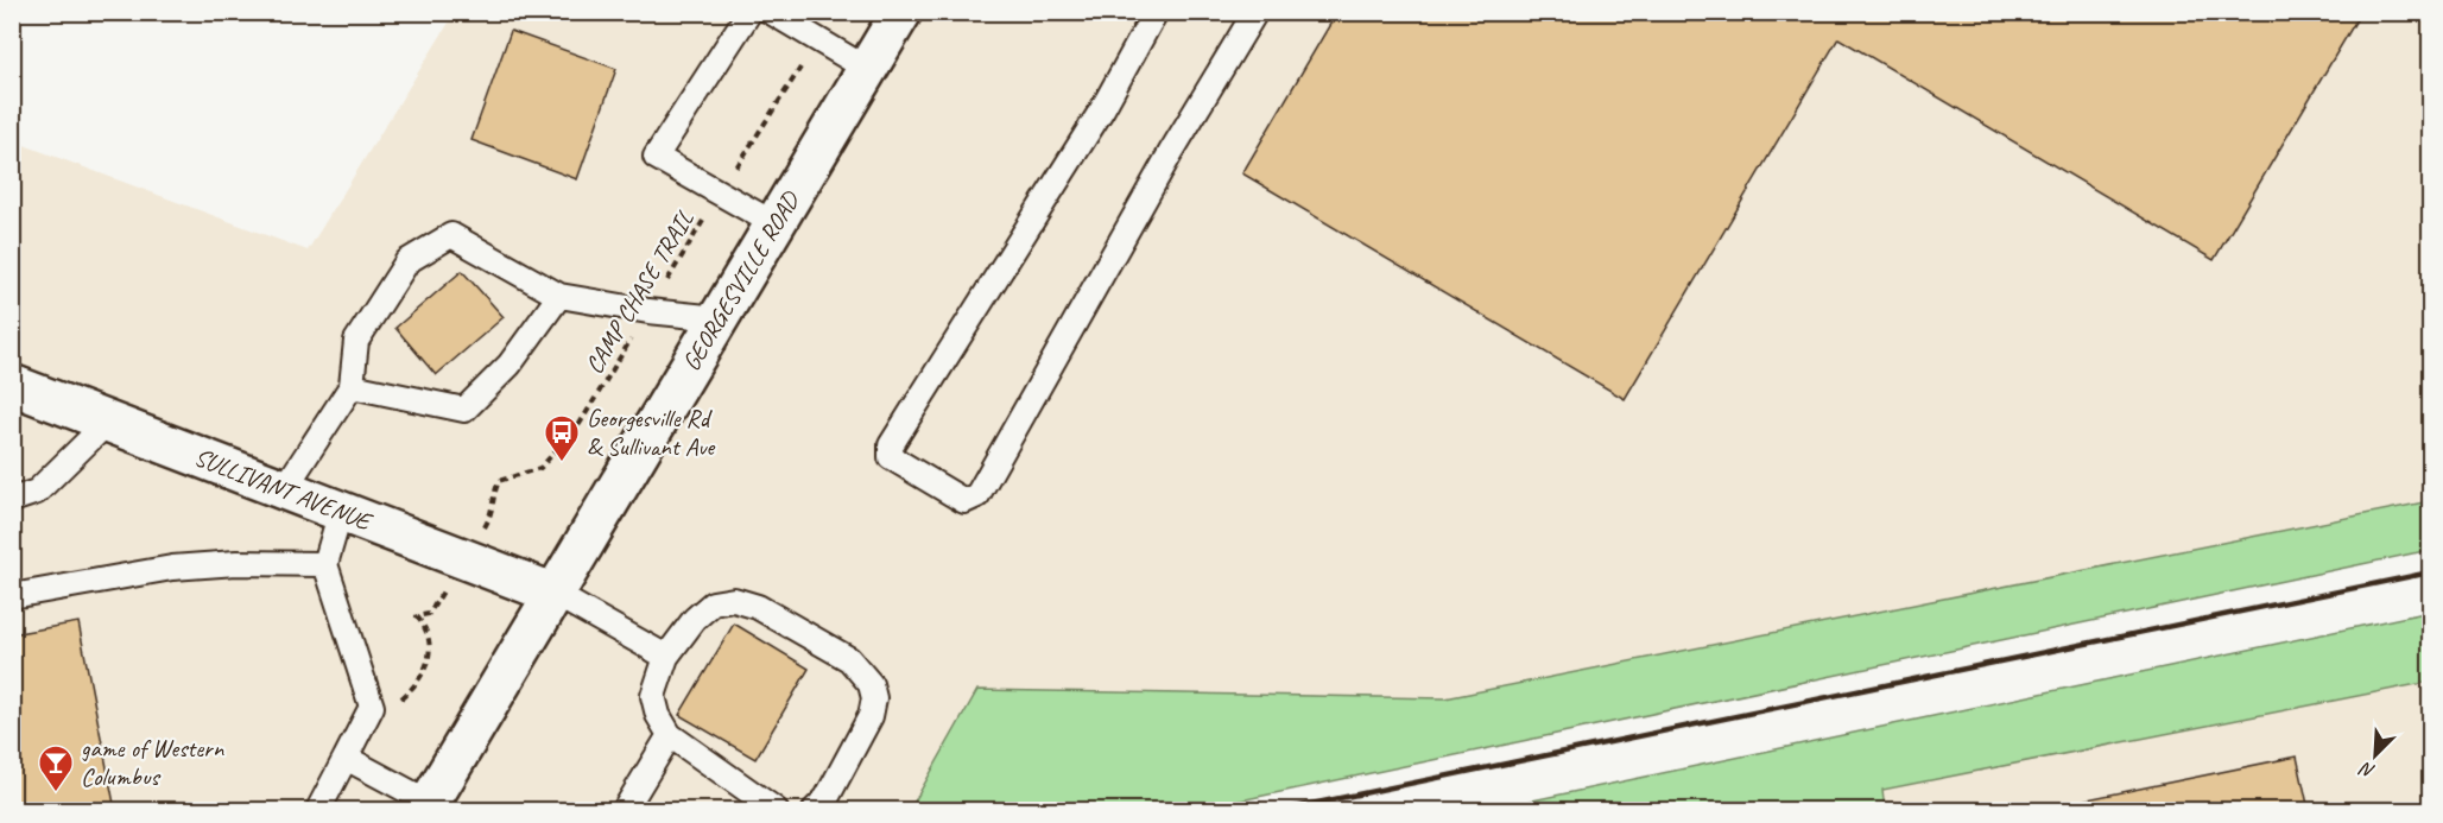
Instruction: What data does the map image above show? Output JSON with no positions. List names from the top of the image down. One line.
{"streets":{"main road":["GEORGESVILLE ROAD","SULLIVANT AVENUE"],"path":["CAMP CHASE TRAIL"]},"crossings":[["GEORGESVILLE ROAD","SULLIVANT AVENUE"],["CAMP CHASE TRAIL","SULLIVANT AVENUE"]],"places":{"bus stop":["Georgesville Rd & Sullivant Ave"],"bar":["game of Western Columbus"]},"north":"bottom left"}
